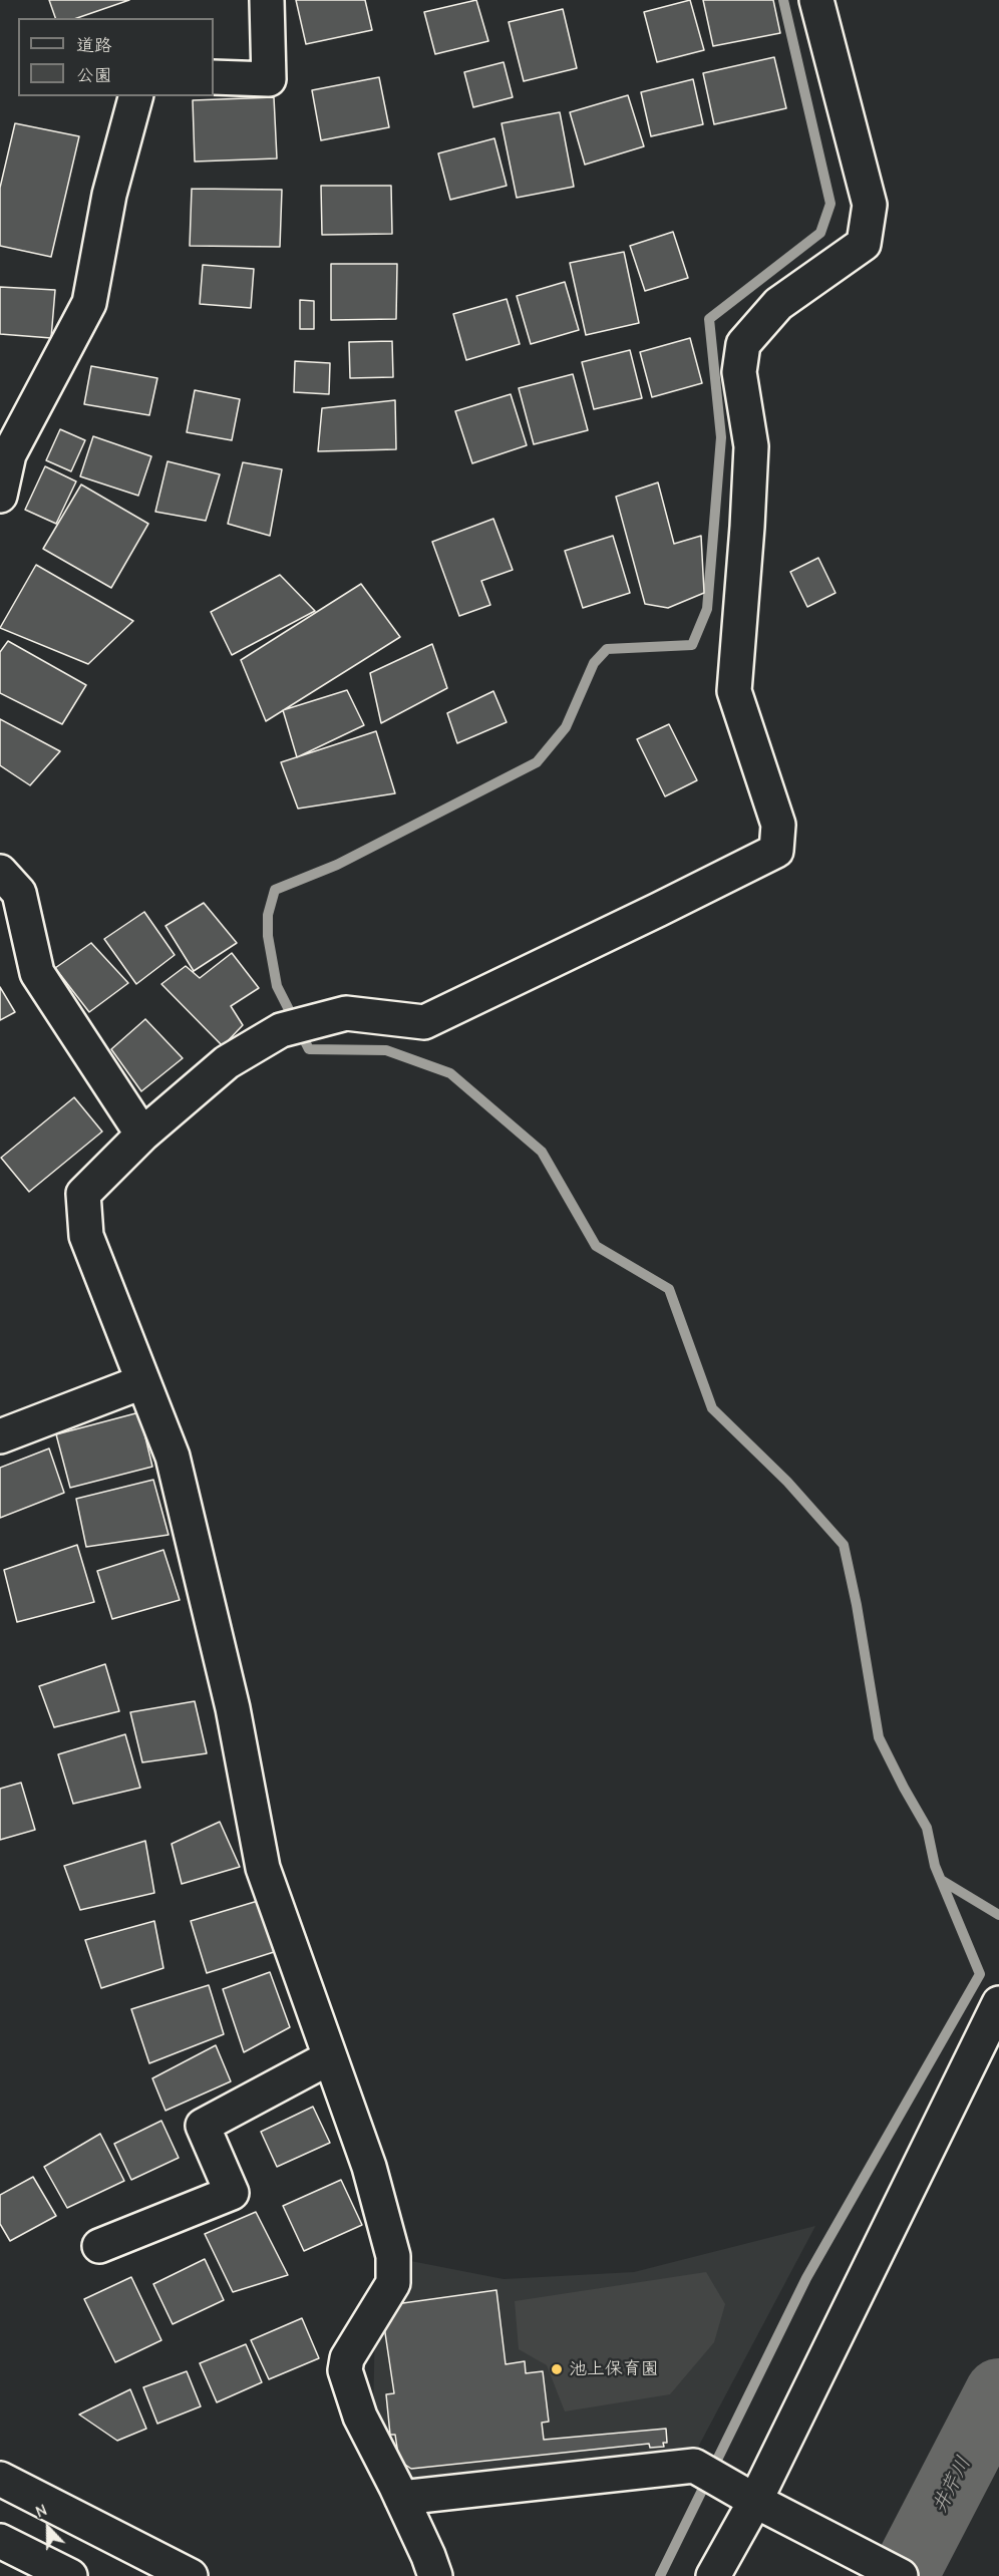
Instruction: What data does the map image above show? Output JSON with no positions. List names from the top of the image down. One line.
{"water":["井芹川"],"places":["池上保育園"],"legend":["道路","公園"],"north":"top"}
